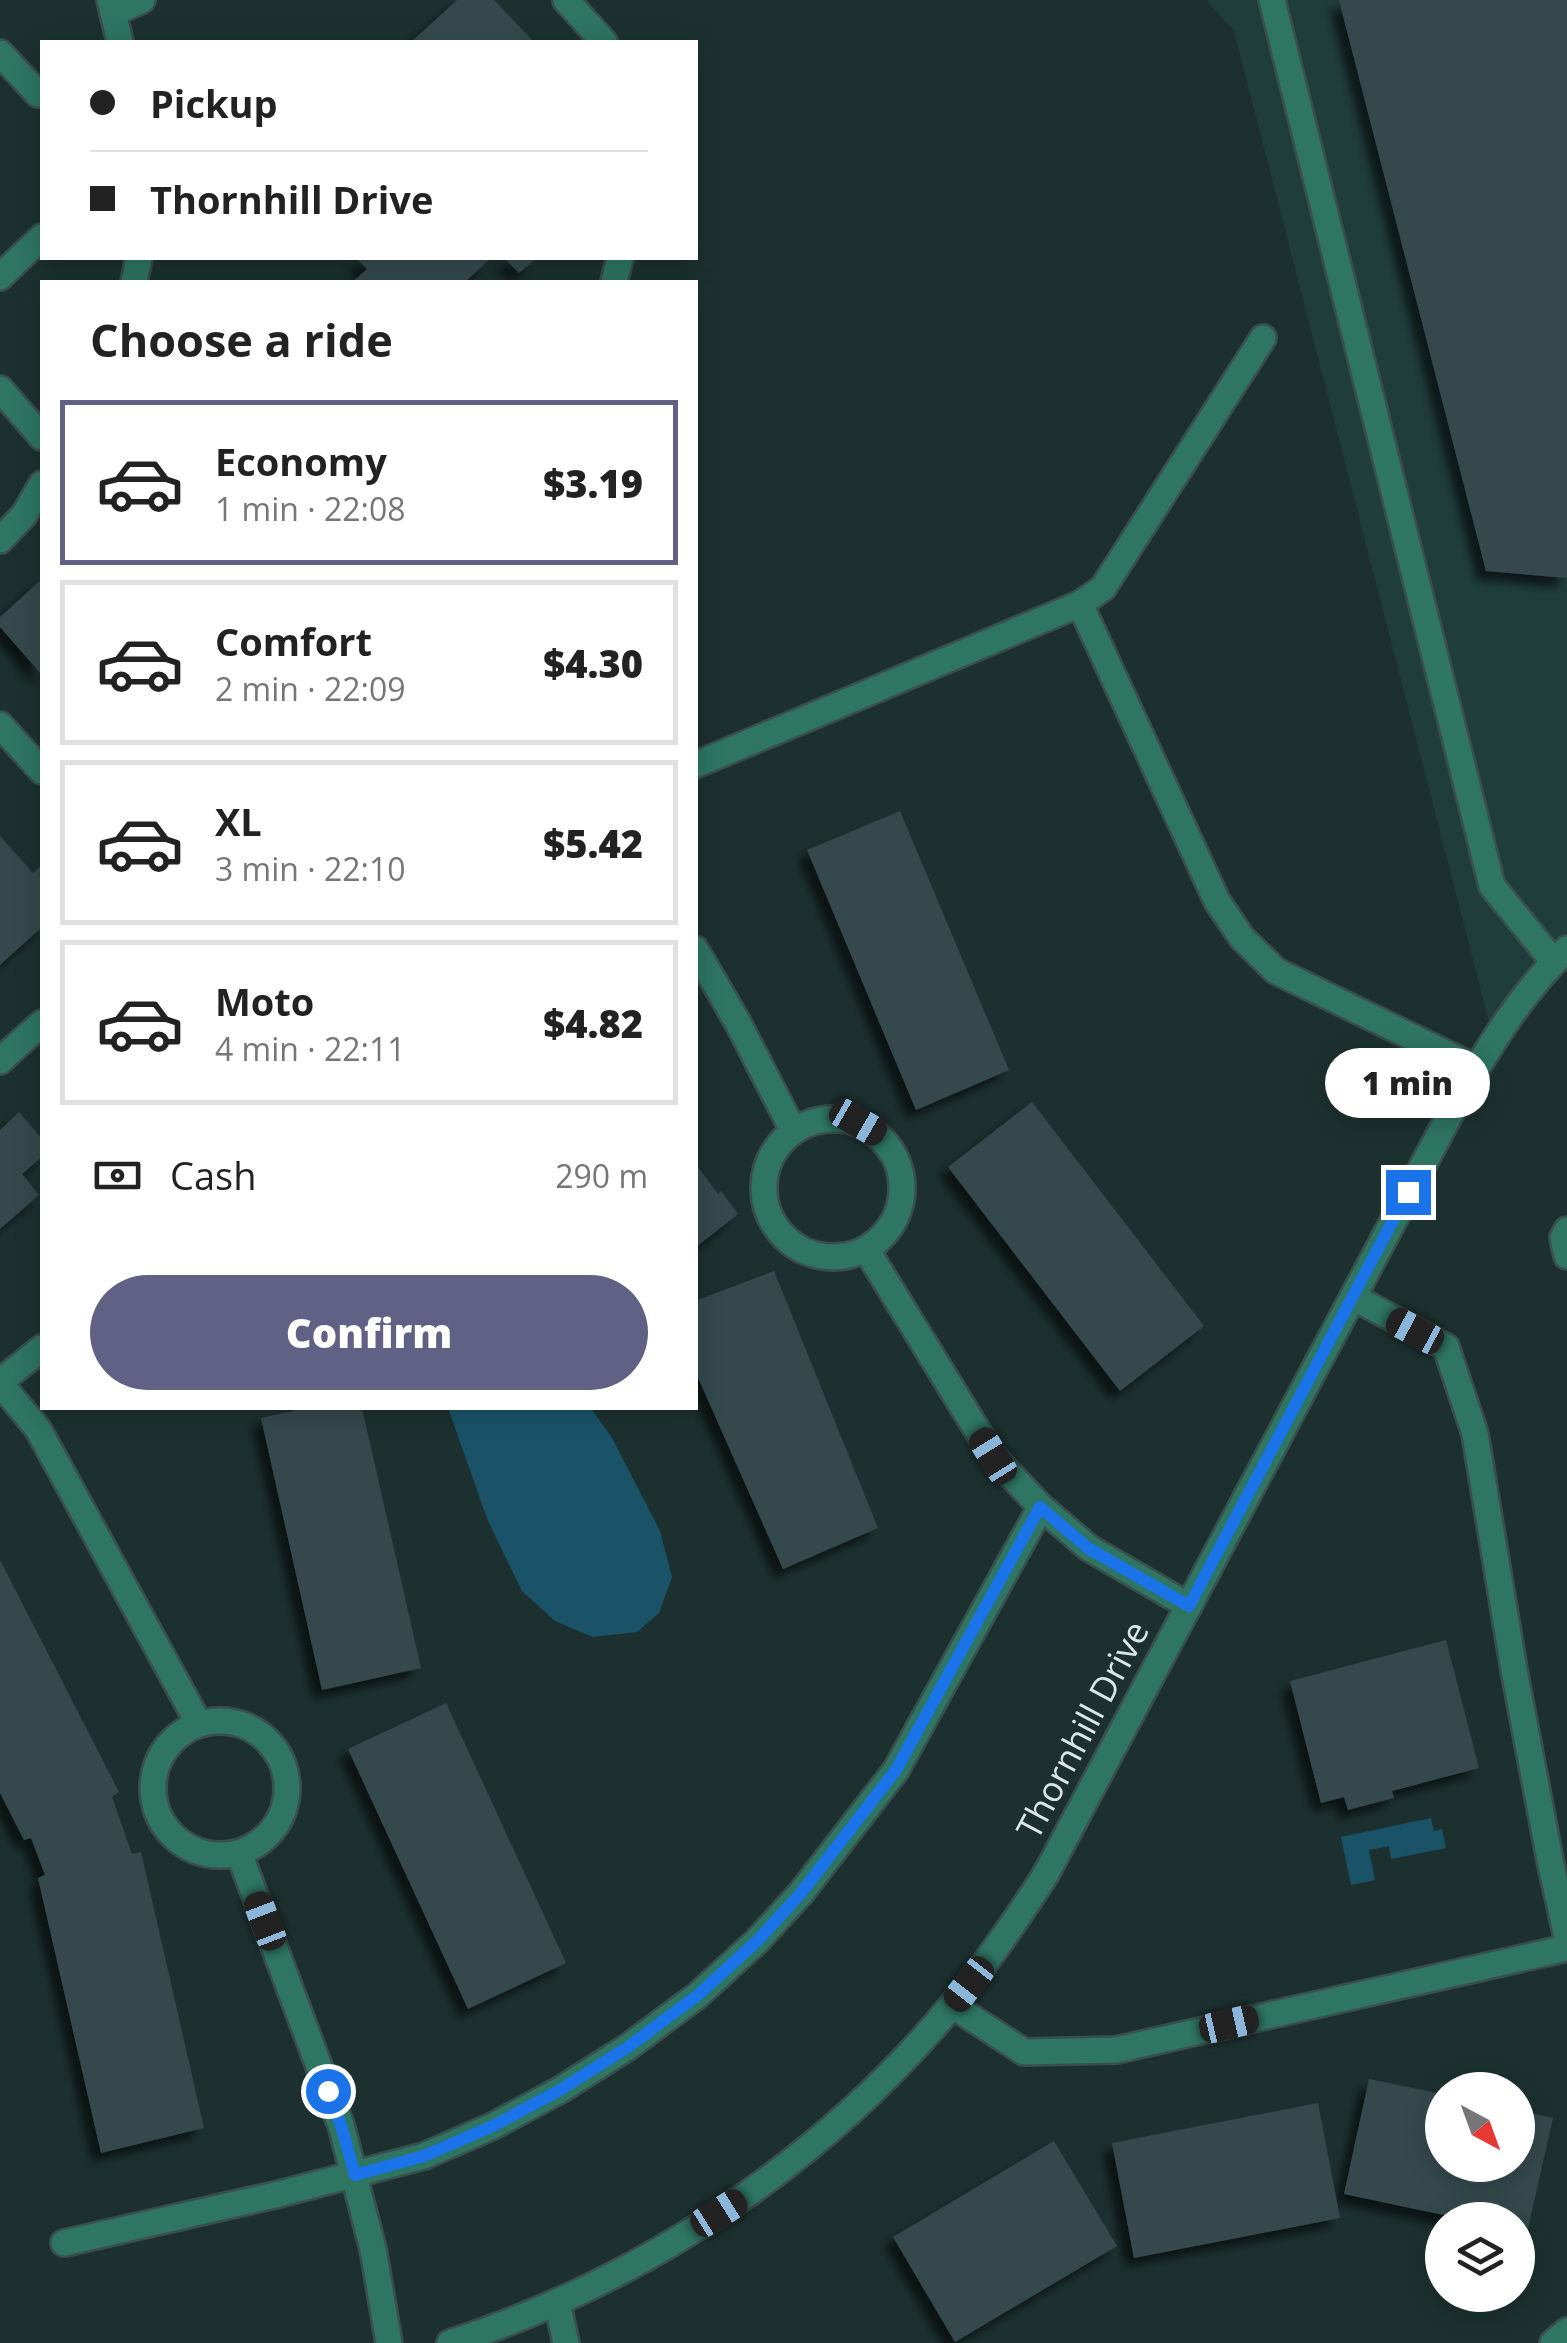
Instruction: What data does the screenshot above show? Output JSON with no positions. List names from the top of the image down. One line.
{"streets":{"street":["Thornhill Drive"]},"north":"bottom right","page":{"banner":["Pickup","Thornhill Drive"],"heading":"Choose a ride","list":[{"name":"Economy","note":"1 min · 22:08","value":"$3.19"},{"name":"Comfort","note":"2 min · 22:09","value":"$4.30"},{"name":"XL","note":"3 min · 22:10","value":"$5.42"},{"name":"Moto","note":"4 min · 22:11","value":"$4.82"}],"bubble":"1 min","pay":["Cash","290 m"],"buttons":"Confirm"}}
